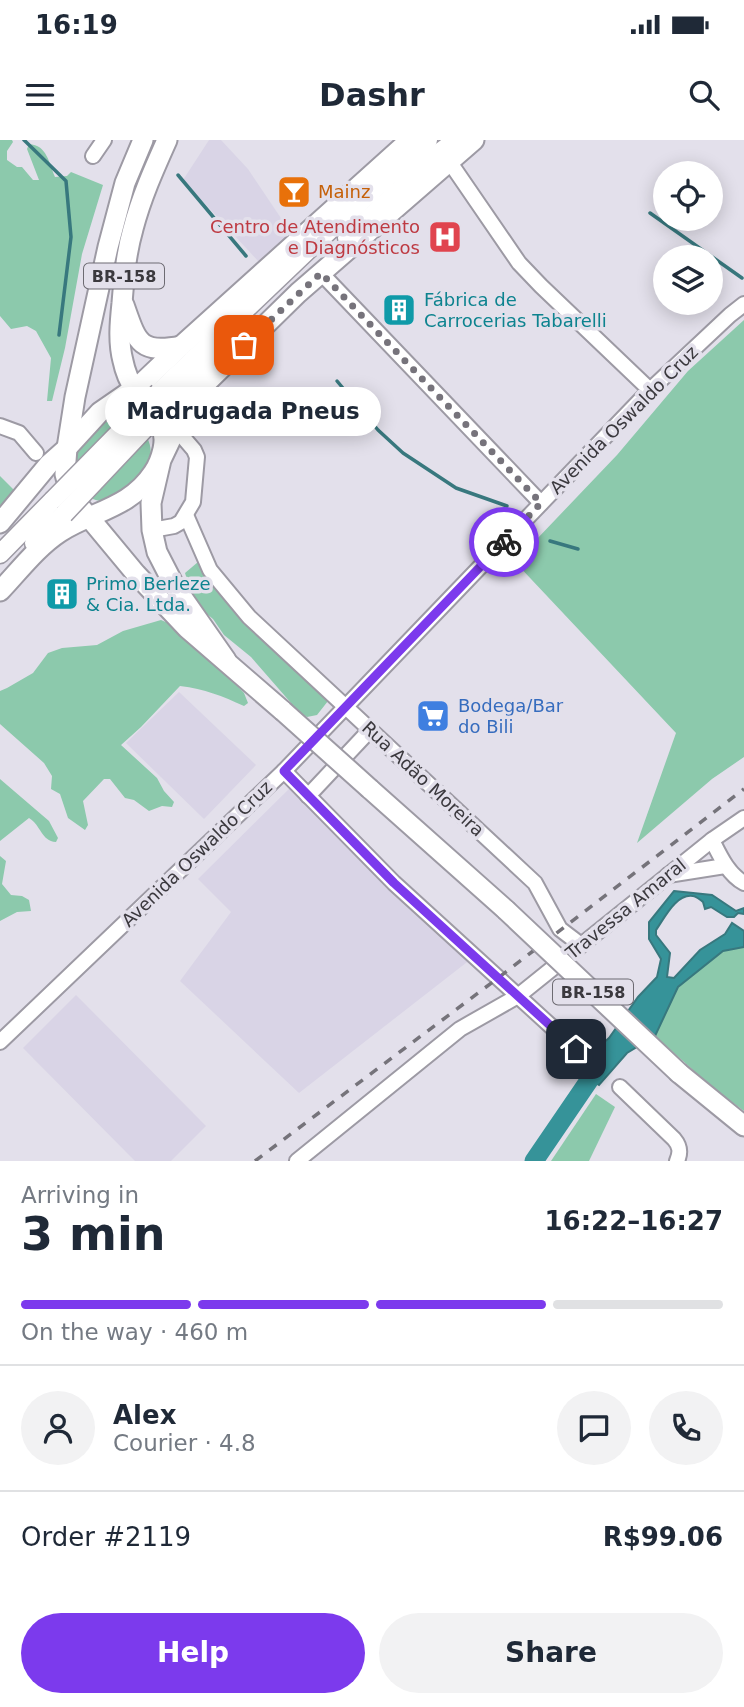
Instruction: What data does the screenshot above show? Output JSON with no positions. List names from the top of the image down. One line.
{"streets":{"highway":["BR-158"],"street":["Avenida Oswaldo Cruz","Rua Adão Moreira","Travessa Amaral"]},"crossings":[["Avenida Oswaldo Cruz","Rua Adão Moreira"],["Rua Adão Moreira","Travessa Amaral"]],"places":{"bar":["Mainz"],"hospital":["Centro de Atendimento e Diagnósticos"],"building":["Fábrica de Carrocerias Tabarelli","Primo Berleze & Cia. Ltda."],"other":["Madrugada Pneus"],"supermarket":["Bodega/Bar do Bili"]},"page":{"status":"16:19","header":"Dashr","bubble":"Madrugada Pneus","heading":["3 min","Arriving in","16:22–16:27"],"panel":["Alex","Courier · 4.8","Order #2119","R$99.06"],"bar":"On the way · 460 m","buttons":["Help","Share"]}}
